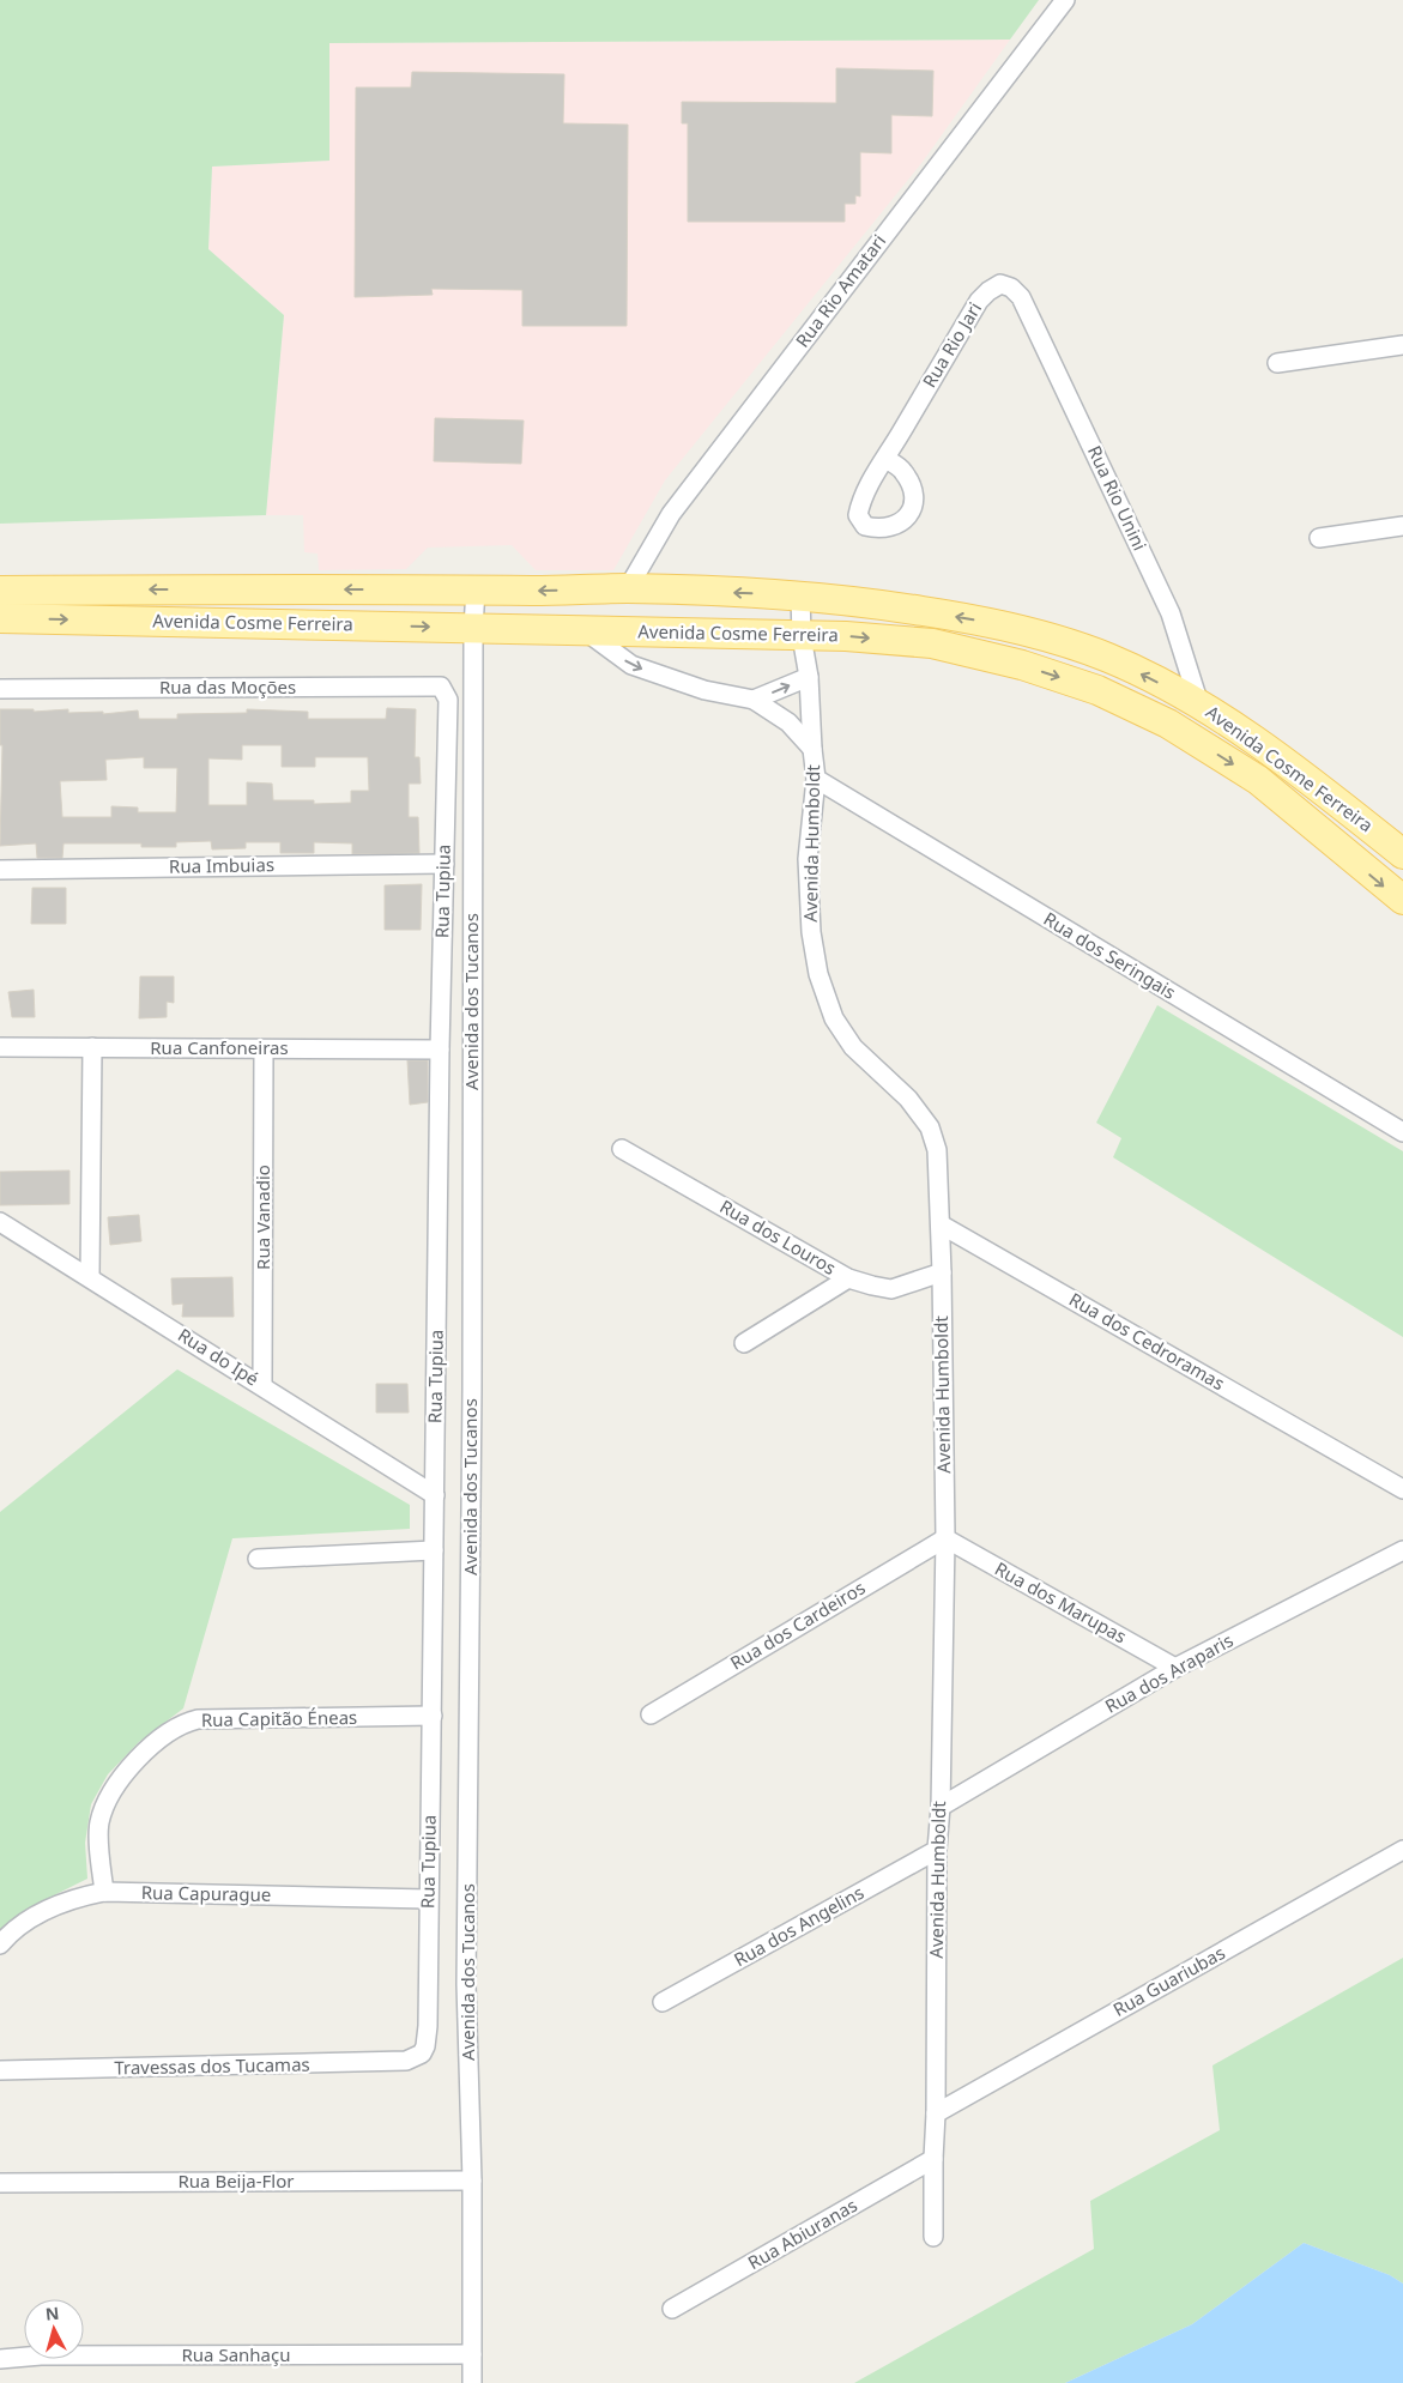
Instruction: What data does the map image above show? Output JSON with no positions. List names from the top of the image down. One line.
{"streets":{"main road":["Avenida Cosme Ferreira"],"street":["Rua Rio Amatari","Rua Rio Jari","Rua Rio Unini","Rua das Moções","Avenida Humboldt","Rua Imbuias","Rua Tupiua","Rua dos Seringais","Avenida dos Tucanos","Rua Canfoneiras","Rua Vanadio","Rua dos Louros","Rua dos Cedroramas","Rua do Ipé","Rua dos Marupas","Rua dos Cardeiros","Rua dos Araparis","Rua Capitão Éneas","Rua Capurague","Rua dos Angelins","Rua Guariubas","Travessas dos Tucamas","Rua Beija-Flor","Rua Abiuranas","Rua Sanhaçu"]},"crossings":[["Rua Rio Amatari","Avenida Cosme Ferreira"],["Rua Rio Jari","Rua Rio Unini"],["Rua Rio Unini","Avenida Cosme Ferreira"],["Avenida Cosme Ferreira","Avenida Humboldt"],["Avenida Cosme Ferreira","Avenida dos Tucanos"],["Rua das Moções","Rua Tupiua"],["Avenida Humboldt","Rua dos Seringais"],["Avenida Humboldt","Rua dos Louros"],["Avenida Humboldt","Rua dos Cedroramas"],["Avenida Humboldt","Rua dos Marupas"],["Avenida Humboldt","Rua dos Cardeiros"],["Avenida Humboldt","Rua dos Araparis"],["Avenida Humboldt","Rua dos Angelins"],["Avenida Humboldt","Rua Guariubas"],["Avenida Humboldt","Rua Abiuranas"],["Rua Imbuias","Rua Tupiua"],["Rua Tupiua","Rua Canfoneiras"],["Rua Tupiua","Rua do Ipé"],["Rua Tupiua","Rua Capitão Éneas"],["Rua Tupiua","Rua Capurague"],["Rua Tupiua","Travessas dos Tucamas"],["Avenida dos Tucanos","Rua Beija-Flor"],["Avenida dos Tucanos","Rua Sanhaçu"],["Rua Canfoneiras","Rua Vanadio"],["Rua Vanadio","Rua do Ipé"],["Rua dos Marupas","Rua dos Cardeiros"],["Rua dos Marupas","Rua dos Araparis"],["Rua Capitão Éneas","Rua Capurague"]],"north":"top"}
